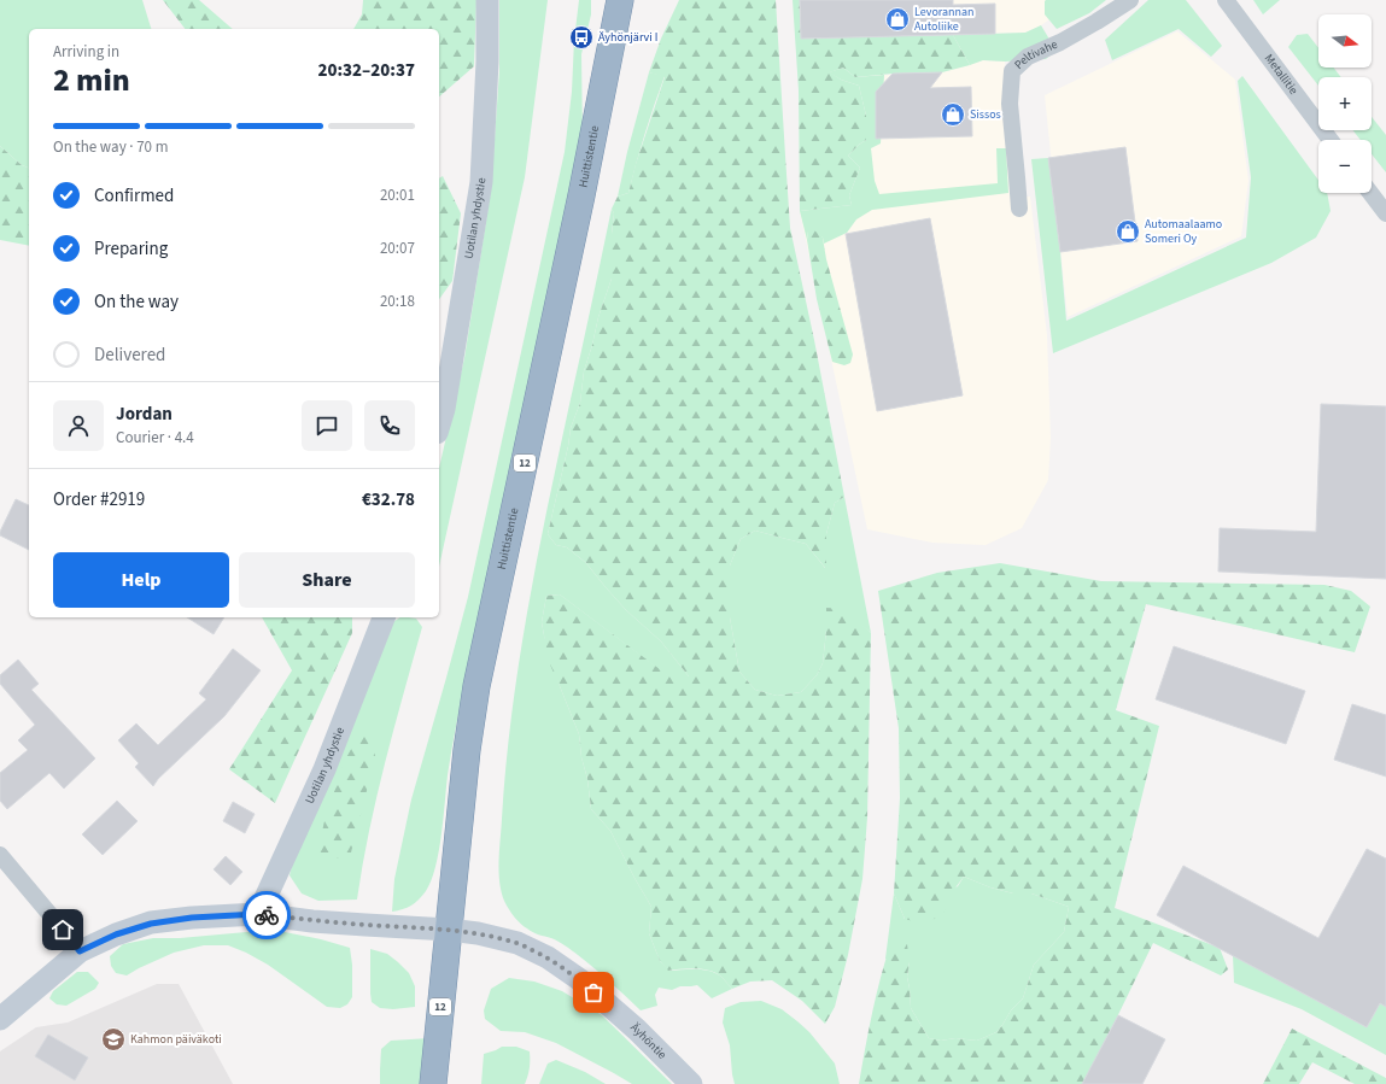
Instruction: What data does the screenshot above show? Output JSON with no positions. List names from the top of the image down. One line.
{"streets":{"highway":["Huittistentie","12"],"main road":["Uotilan yhdystie","Äyhöntie"],"street":["Peltivahe","Metallitie"]},"crossings":[["Huittistentie","Äyhöntie"],["Uotilan yhdystie","Äyhöntie"]],"places":{"shop":["Levorannan Autoliike","Sissos","Automaalaamo Someri Oy"],"bus stop":["Äyhönjärvi I"],"school or university":["Kahmon päiväkoti"]},"north":"right","page":{"map_buttons":["+","−"],"heading":["2 min","Arriving in","20:32–20:37"],"panel":["Jordan","Courier · 4.4","Order #2919","€32.78"],"bar":"On the way · 70 m","list":[["Confirmed","20:01"],["Preparing","20:07"],["On the way","20:18"],"Delivered"],"buttons":["Help","Share"]}}
